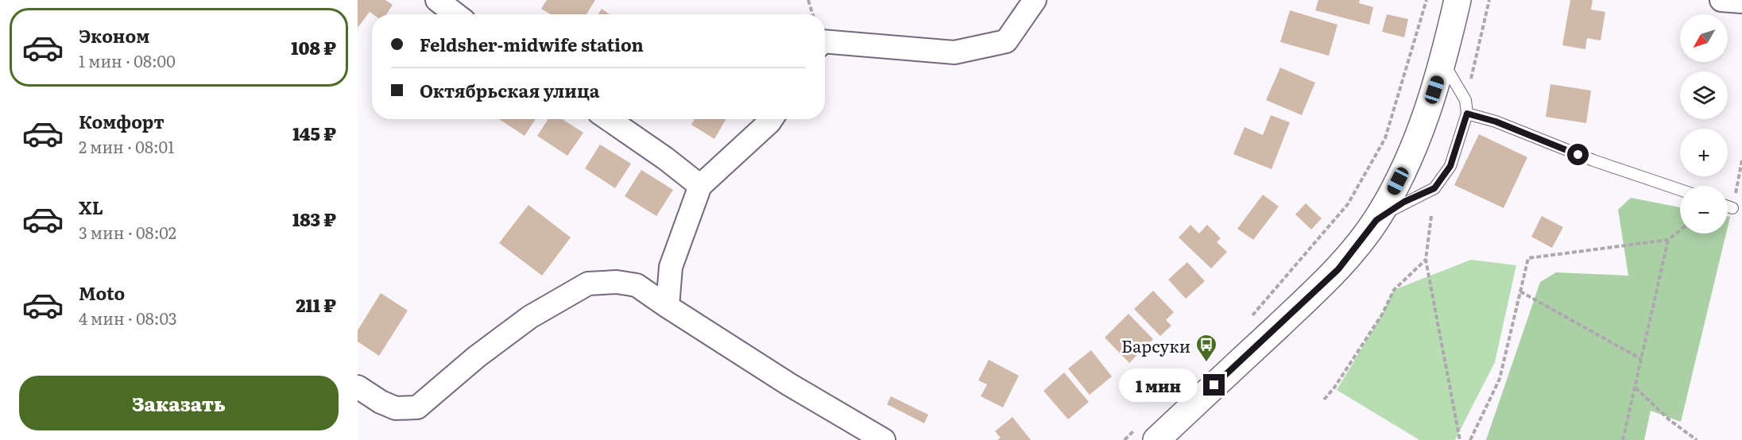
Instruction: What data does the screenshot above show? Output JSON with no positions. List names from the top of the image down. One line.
{"places":{"bus stop":["Барсуки"]},"north":"bottom left","page":{"list":[{"name":"Эконом","note":"1 мин · 08:00","value":"108 ₽"},{"name":"Комфорт","note":"2 мин · 08:01","value":"145 ₽"},{"name":"XL","note":"3 мин · 08:02","value":"183 ₽"},{"name":"Moto","note":"4 мин · 08:03","value":"211 ₽"}],"map_buttons":["+","−"],"banner":["Feldsher-midwife station","Октябрьская улица"],"buttons":"Заказать","bubble":"1 мин"}}
